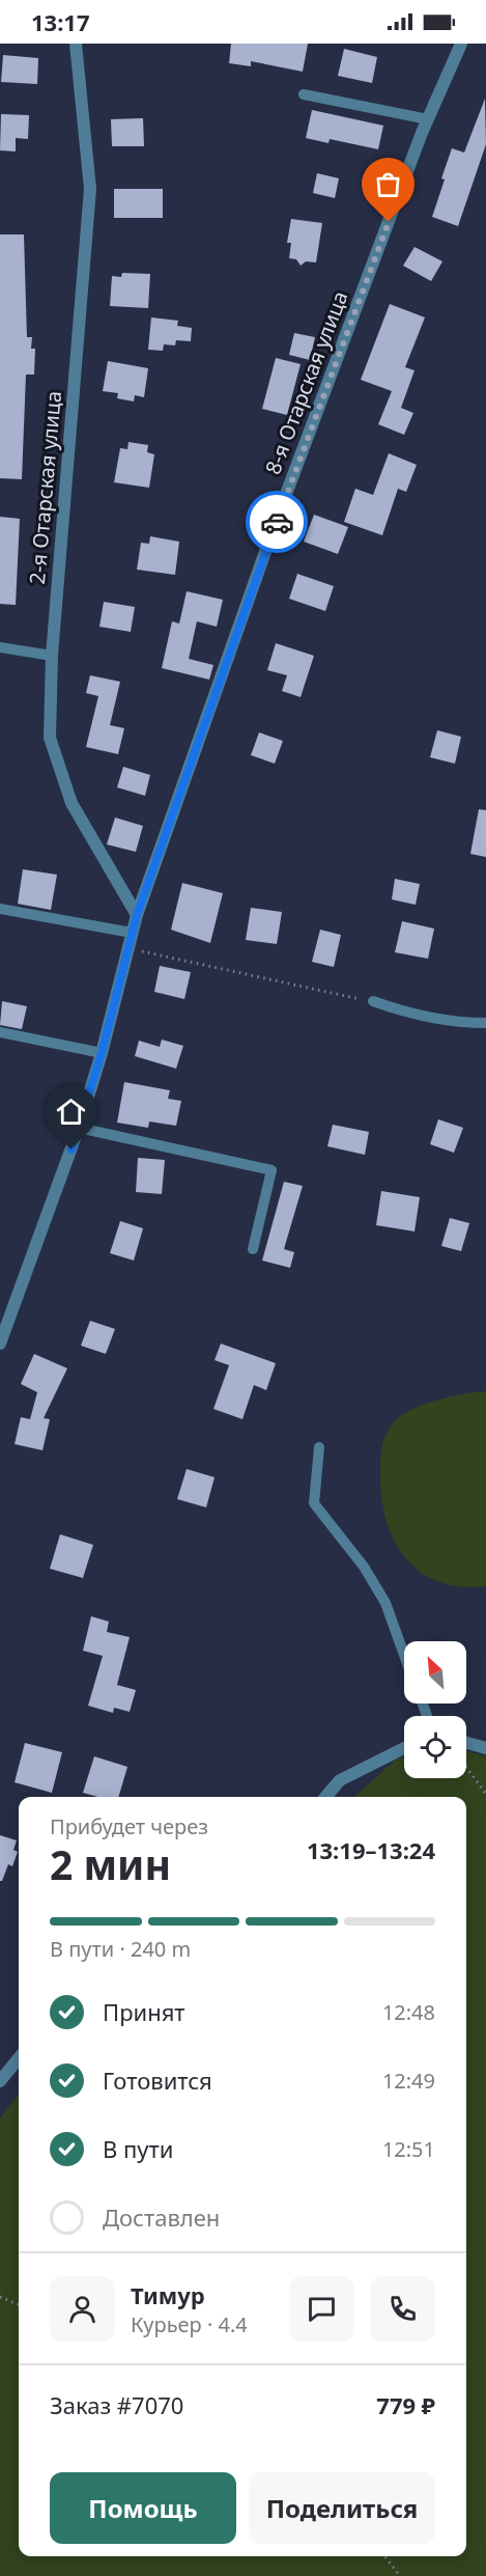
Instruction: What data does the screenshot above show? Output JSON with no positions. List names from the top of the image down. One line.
{"streets":{"street":["8-я Отарская улица","2-я Отарская улица"]},"crossings":[["8-я Отарская улица","2-я Отарская улица"]],"north":"top left","page":{"status":"13:17","heading":["2 мин","Прибудет через","13:19–13:24"],"panel":["Тимур","Курьер · 4.4","Заказ #7070","779 ₽"],"bar":"В пути · 240 m","list":[["Принят","12:48"],["Готовится","12:49"],["В пути","12:51"],"Доставлен"],"buttons":["Помощь","Поделиться"]}}
